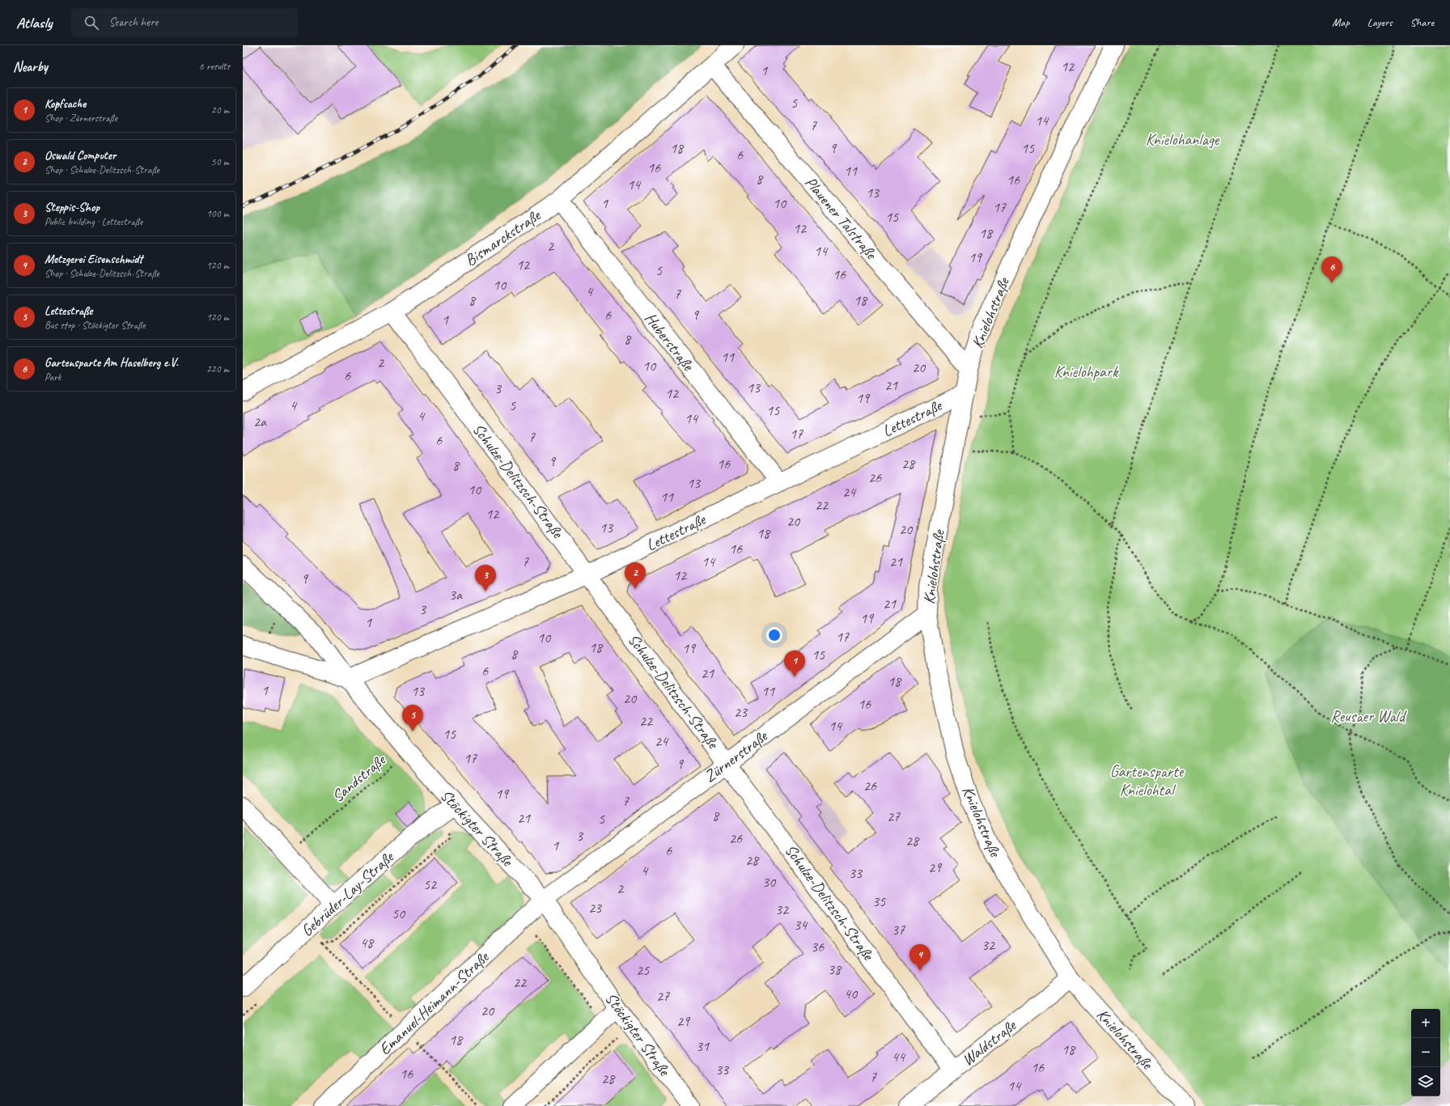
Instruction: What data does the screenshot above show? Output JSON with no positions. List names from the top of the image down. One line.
{"streets":{"street":["Plauener Talstraße","Bismarckstraße","Knielohstraße","Huberstraße","Lettestraße","Schulze-Delitzsch-Straße","Zürnerstraße","Stöckigter Straße","Gebrüder-Lay-Straße","Emanuel-Heimann-Straße","Waldstraße"],"path":["Sandstraße"]},"crossings":[["Plauener Talstraße","Bismarckstraße"],["Plauener Talstraße","Knielohstraße"],["Bismarckstraße","Huberstraße"],["Bismarckstraße","Schulze-Delitzsch-Straße"],["Knielohstraße","Lettestraße"],["Knielohstraße","Zürnerstraße"],["Knielohstraße","Waldstraße"],["Huberstraße","Lettestraße"],["Lettestraße","Schulze-Delitzsch-Straße"],["Lettestraße","Stöckigter Straße"],["Schulze-Delitzsch-Straße","Zürnerstraße"],["Schulze-Delitzsch-Straße","Waldstraße"],["Zürnerstraße","Stöckigter Straße"],["Zürnerstraße","Emanuel-Heimann-Straße"],["Sandstraße","Stöckigter Straße"],["Stöckigter Straße","Gebrüder-Lay-Straße"],["Stöckigter Straße","Emanuel-Heimann-Straße"]],"parks":["Knielohanlage","Knielohpark","Reusaer Wald","Gartensparte Knielohtal"],"house_numbers":["12","1","5","14","7","18","9","15","6","16","11","8","16","14","13","1","10","17","15","12","18","2","14","19","12","5","16","10","4","7","8","18","6","9","1","8","11","2","10","20","6","21","13","3","12","19","4","5","15","4","14","2a","17","7","6","9","16","28","8","26","13","10","24","11","22","12","20","13","20","18","16","7","14","21","12","9","3a","21","3","19","1","17","10","18","19","8","15","6","21","18","1","13","11","20","16","23","22","14","15","24","17","9","26","19","7","8","27","21","5","3","26","28","1","6","28","29","4","33","30","52","2","35","23","32","50","34","37","48","32","36","38","25","22","40","27","20","29","18","31","18","44","16","33","16","7","28","14"],"page":{"header":"Atlasly","search":"Search here","nav":["Map","Layers","Share"],"heading":["Nearby","6 results"],"list":[{"mark":"1","name":"Kopfsache","note":"Shop · Zürnerstraße","value":"20 m"},{"mark":"2","name":"Oswald Computer","note":"Shop · Schulze-Delitzsch-Straße","value":"50 m"},{"mark":"3","name":"Steppis-Shop","note":"Public building · Lettestraße","value":"100 m"},{"mark":"4","name":"Metzgerei Eisenschmidt","note":"Shop · Schulze-Delitzsch-Straße","value":"120 m"},{"mark":"5","name":"Lettestraße","note":"Bus stop · Stöckigter Straße","value":"120 m"},{"mark":"6","name":"Gartensparte Am Haselberg e.V.","note":"Park","value":"220 m"}],"pins":["6","2","3","1","5","4"],"map_buttons":["+","−"]}}
